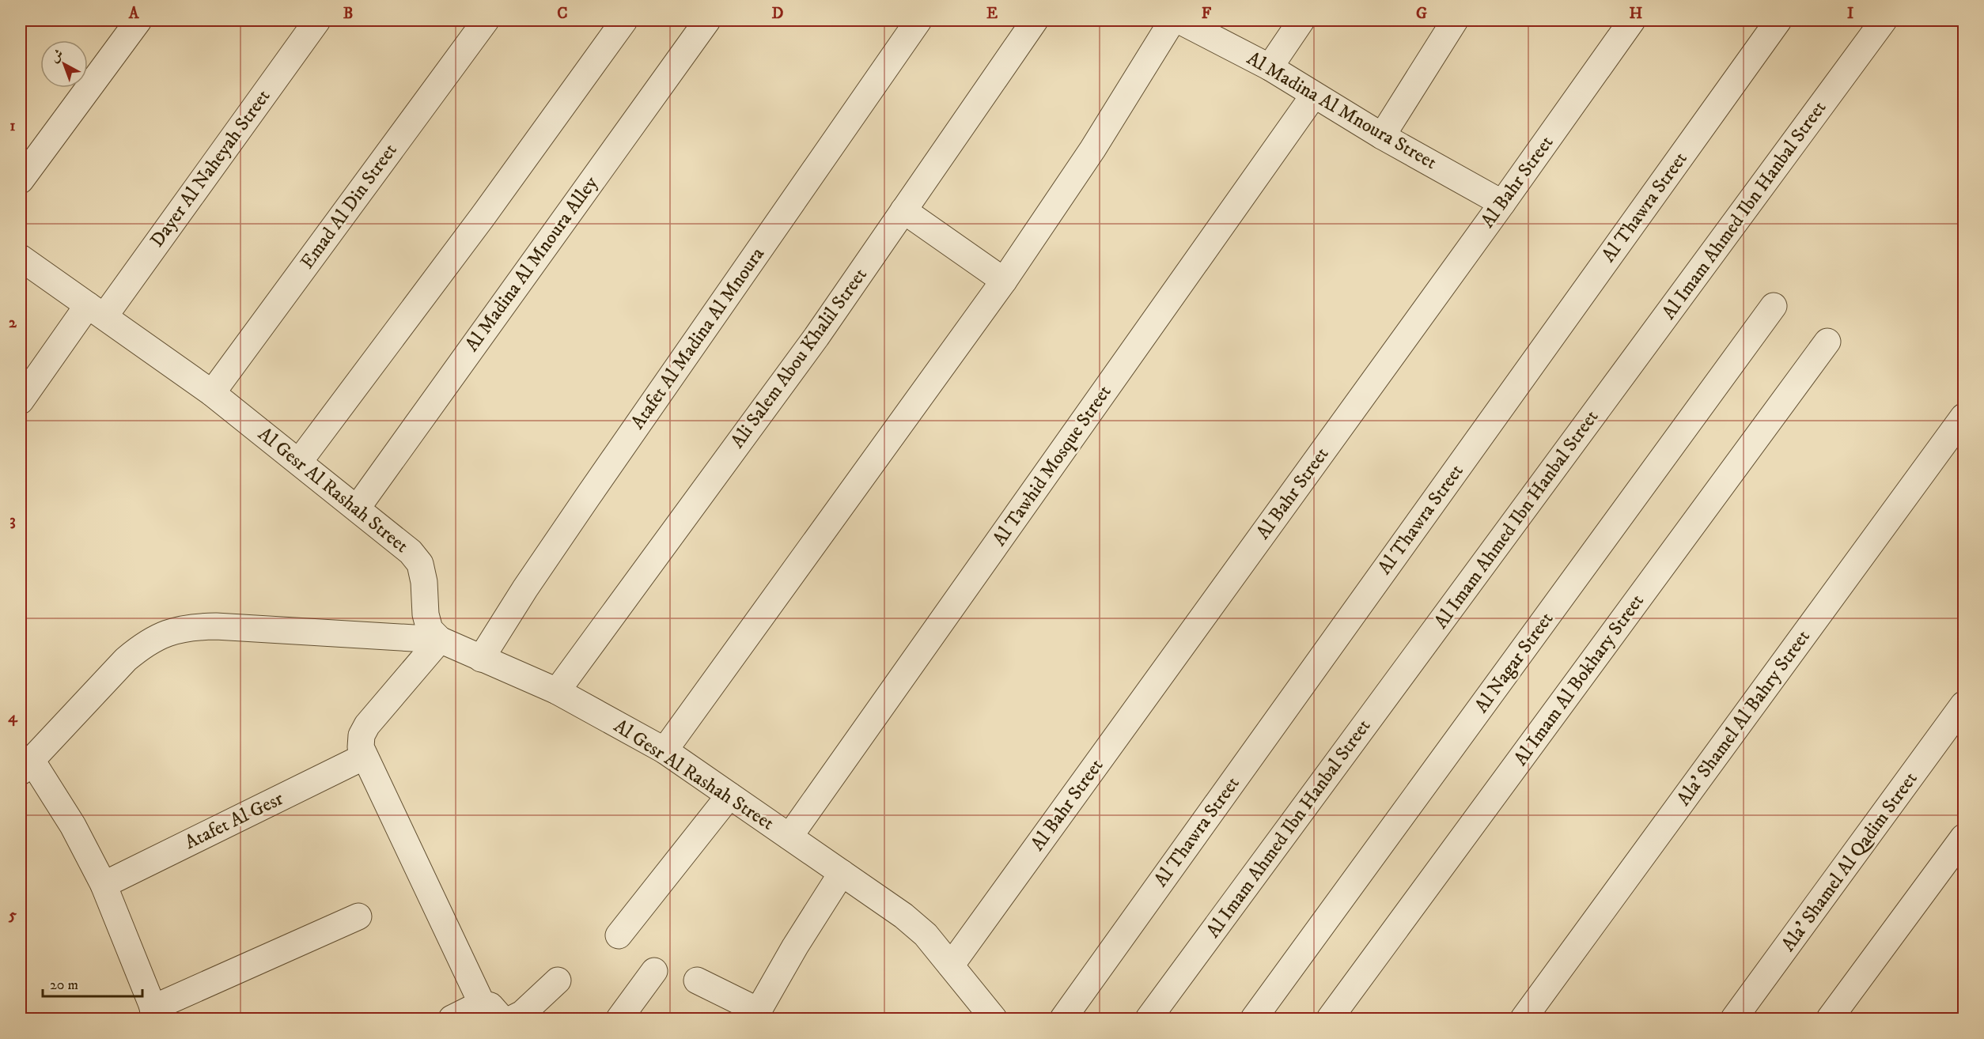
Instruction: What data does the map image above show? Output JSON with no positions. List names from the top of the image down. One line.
{"streets":{"street":["Al Madina Al Mnoura Street","Dayer Al Naheyah Street","Al Bahr Street","Emad Al Din Street","Al Thawra Street","Al Imam Ahmed Ibn Hanbal Street","Al Madina Al Mnoura Alley","Atafet Al Madina Al Mnoura","Ali Salem Abou Khalil Street","Al Tawhid Mosque Street","Al Gesr Al Rashah Street","Al Nagar Street","Al Imam Al Bokhary Street","Ala' Shamel Al Bahry Street","Atafet Al Gesr","Ala' Shamel Al Qadim Street"]},"crossings":[["Al Madina Al Mnoura Street","Al Bahr Street"],["Al Madina Al Mnoura Street","Al Tawhid Mosque Street"],["Dayer Al Naheyah Street","Al Gesr Al Rashah Street"],["Al Bahr Street","Al Gesr Al Rashah Street"],["Emad Al Din Street","Al Gesr Al Rashah Street"],["Al Madina Al Mnoura Alley","Al Gesr Al Rashah Street"],["Atafet Al Madina Al Mnoura","Al Gesr Al Rashah Street"],["Ali Salem Abou Khalil Street","Al Gesr Al Rashah Street"],["Al Tawhid Mosque Street","Al Gesr Al Rashah Street"]],"scale_bar":"20 m","north":"top left","grid":{"columns":["A","B","C","D","E","F","G","H","I"],"rows":["1","2","3","4","5"]}}
